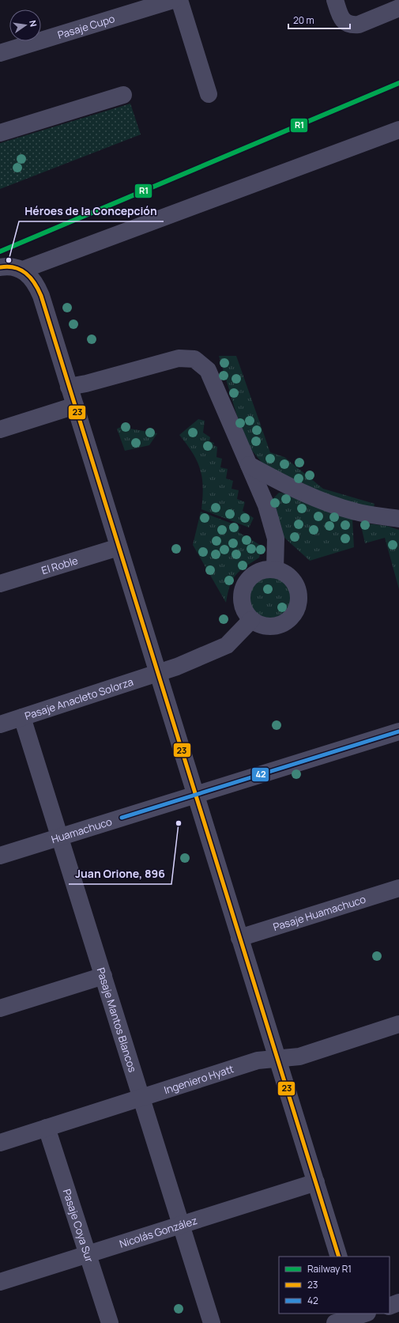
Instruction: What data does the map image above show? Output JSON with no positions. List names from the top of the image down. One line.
{"streets":{"street":["Pasaje Cupo","El Roble","Pasaje Anacleto Solorza","Huamachuco","Pasaje Huamachuco","Pasaje Mantos Blancos","Ingeniero Hyatt","Pasaje Coya Sur","Nicolás González"]},"crossings":[["Pasaje Anacleto Solorza","Pasaje Mantos Blancos"],["Huamachuco","Pasaje Mantos Blancos"],["Pasaje Mantos Blancos","Ingeniero Hyatt"],["Pasaje Mantos Blancos","Nicolás González"],["Ingeniero Hyatt","Pasaje Coya Sur"],["Pasaje Coya Sur","Nicolás González"]],"places":["Héroes de la Concepción","Juan Orione, 896"],"lines":["rail line R1","transit line 23","transit line 42"],"legend":["Railway R1","23","42"],"scale_bar":"20 m","north":"right"}
